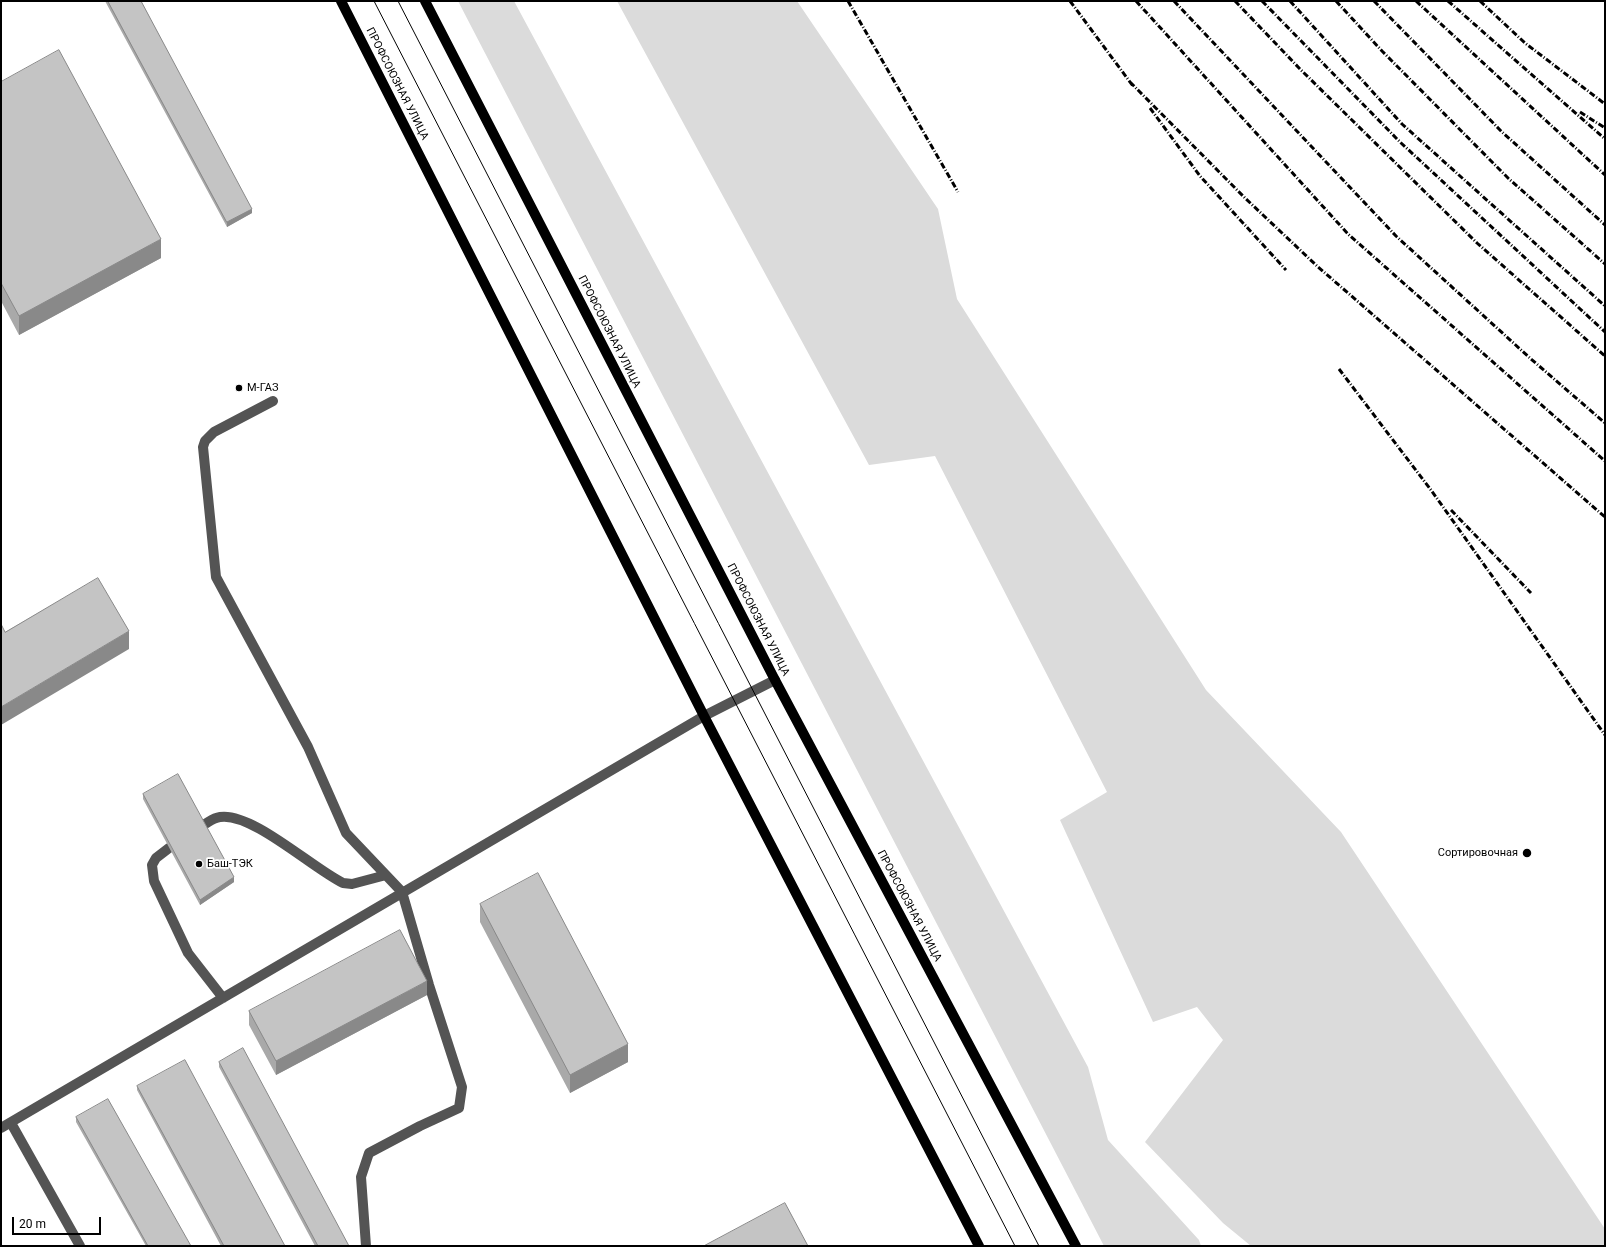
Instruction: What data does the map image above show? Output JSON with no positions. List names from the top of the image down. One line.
{"streets":{"main road":["ПРОФСОЮЗНАЯ УЛИЦА"]},"places":["М-ГАЗ","Сортировочная","Баш-ТЭК"],"scale_bar":"20 m"}
